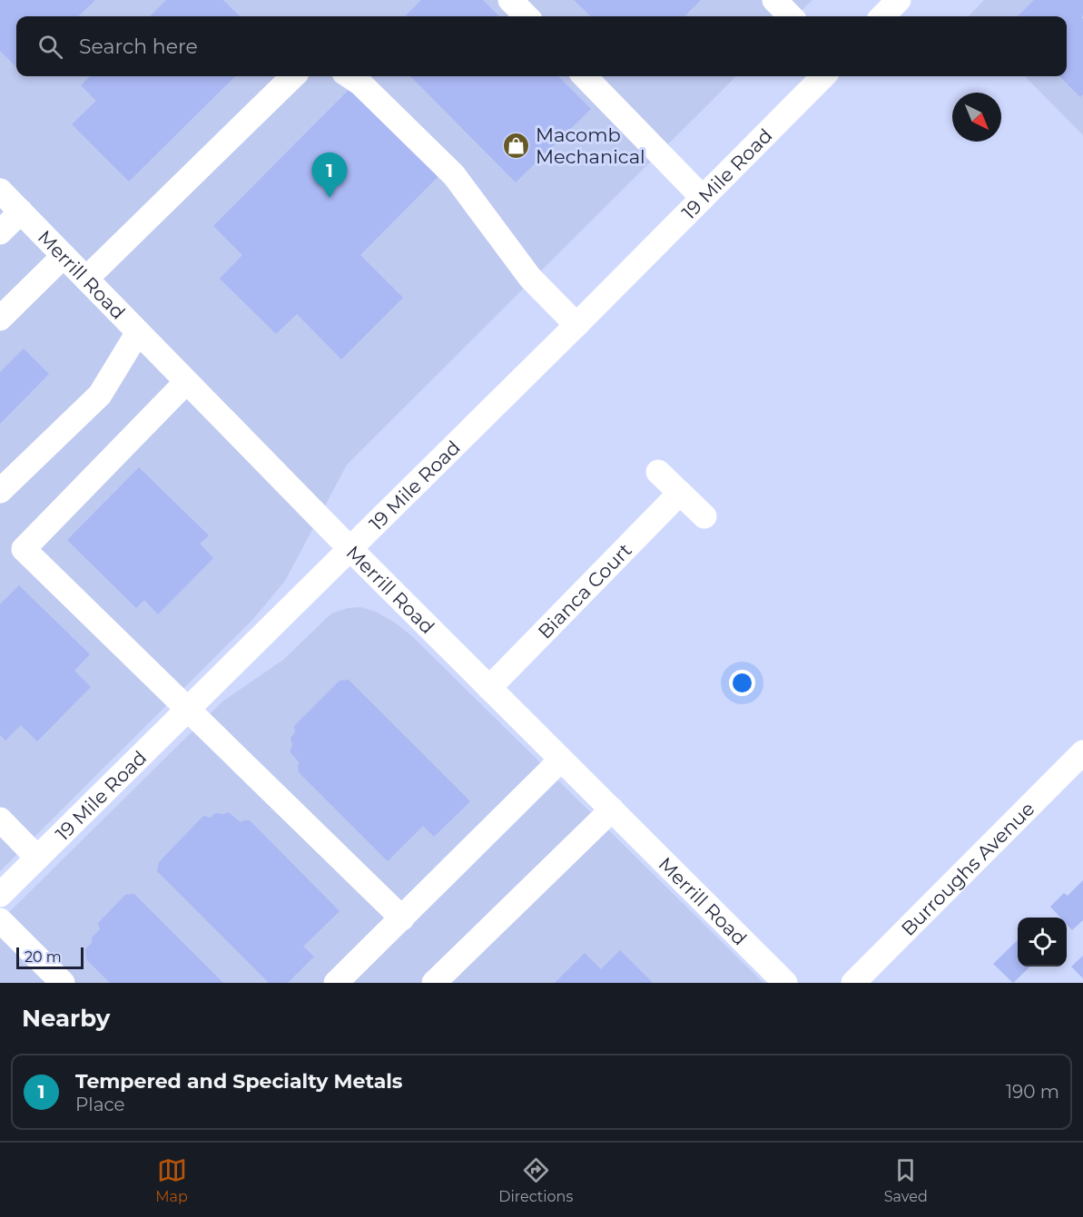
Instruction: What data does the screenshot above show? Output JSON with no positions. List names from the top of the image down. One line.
{"streets":{"street":["19 Mile Road","Merrill Road","Bianca Court","Burroughs Avenue"]},"crossings":[["19 Mile Road","Merrill Road"],["Merrill Road","Bianca Court"]],"places":{"shop":["Macomb Mechanical"]},"scale_bar":"20 m","north":"bottom right","page":{"search":"Search here","pins":"1","scale":"20 m","heading":"Nearby","list":[{"mark":"1","name":"Tempered and Specialty Metals","note":"Place","value":"190 m"}],"nav":["Map","Directions","Saved"]}}
